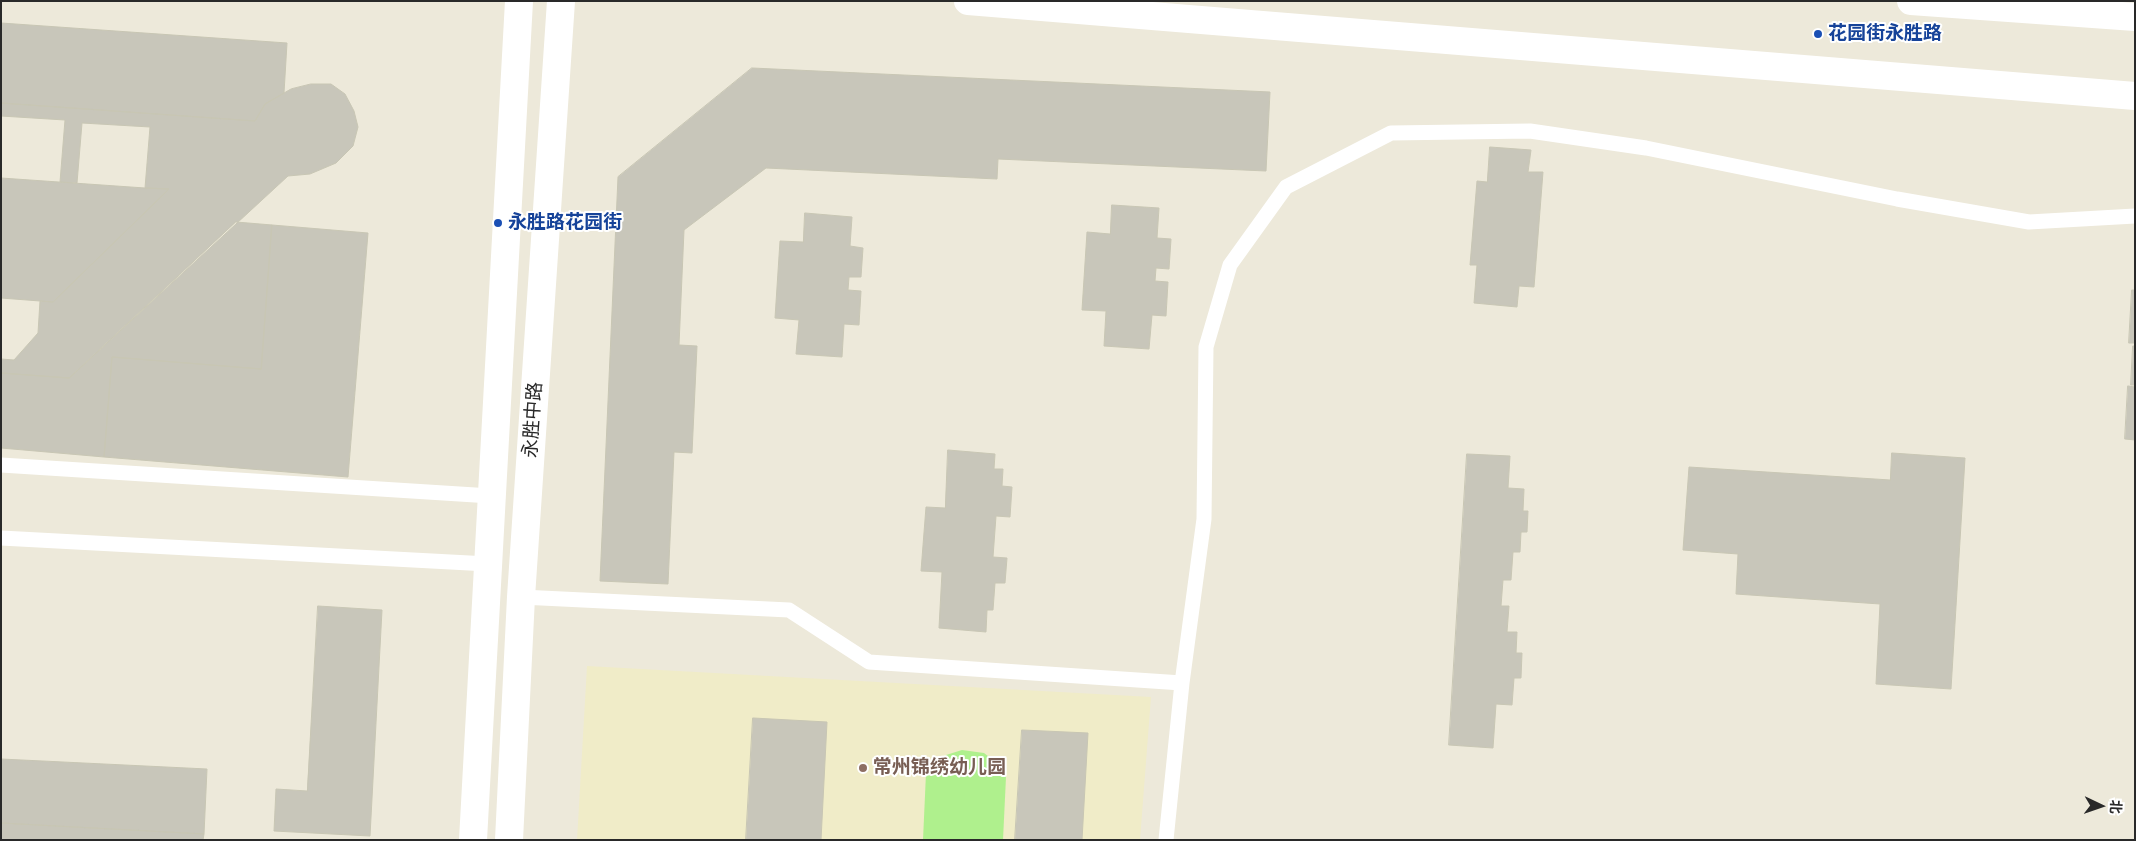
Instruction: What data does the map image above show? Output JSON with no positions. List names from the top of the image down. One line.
{"streets":{"street":["永胜中路"]},"places":["花园街永胜路","永胜路花园街","常州锦绣幼儿园"],"north":"right"}
